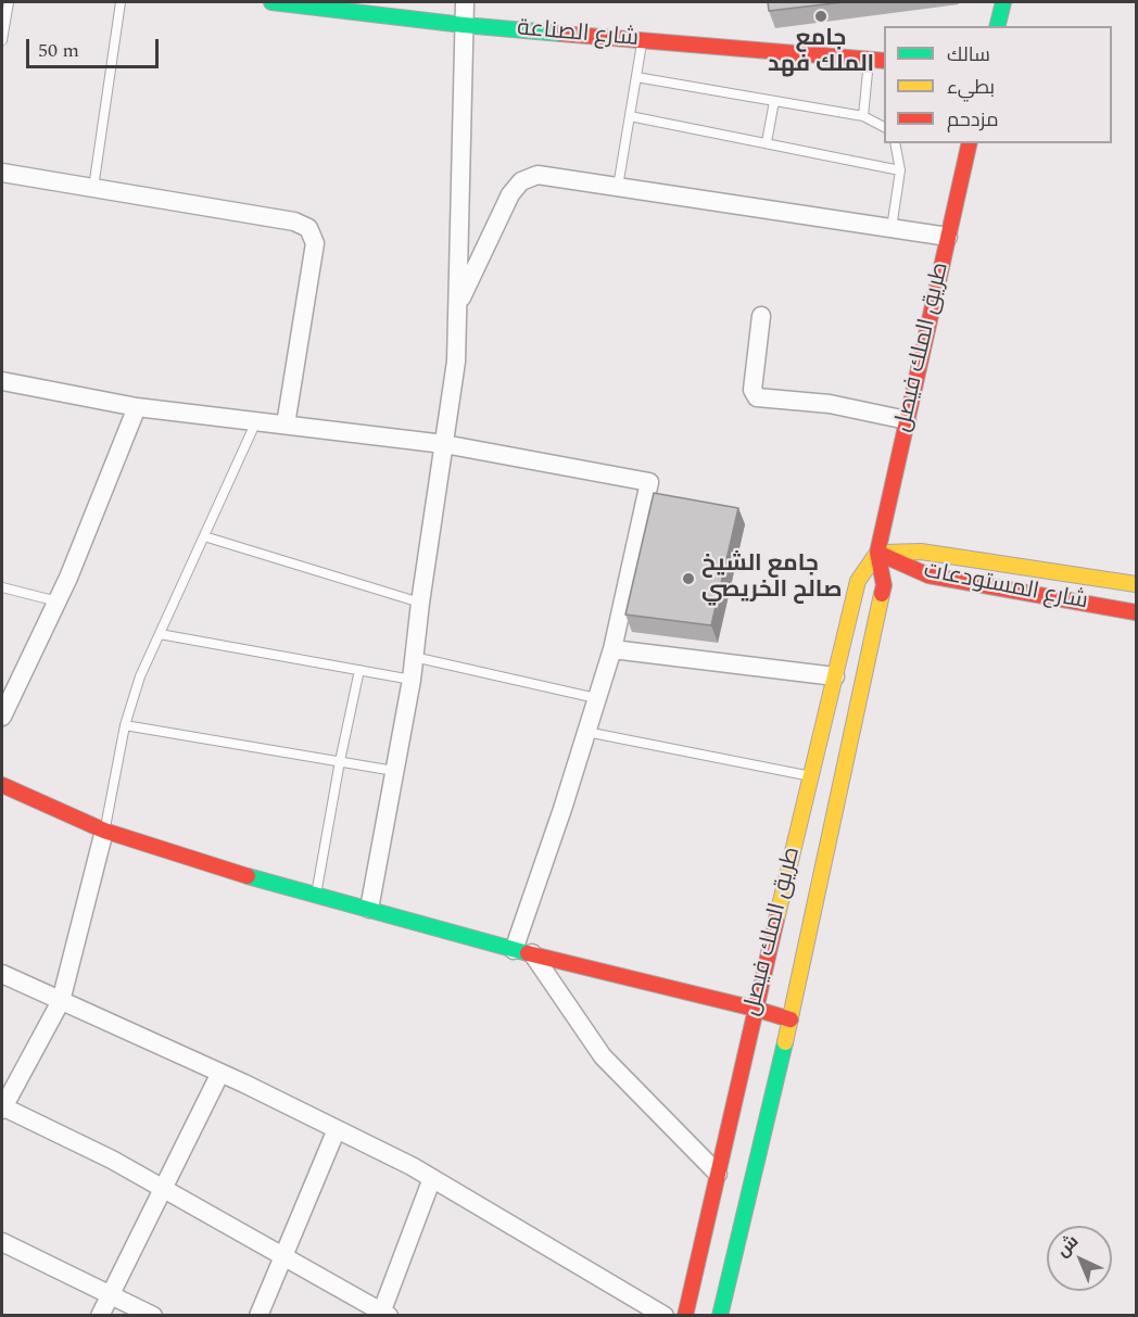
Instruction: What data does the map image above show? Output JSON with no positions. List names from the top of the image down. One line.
{"streets":{"main road":["شارع الصناعة","طريق الملك فيصل","شارع المستودعات"]},"crossings":[["طريق الملك فيصل","شارع المستودعات"]],"places":["جامع الملك فهد","جامع الشيخ صالح الخريصي"],"legend":["سالك","بطيء","مزدحم"],"scale_bar":"50 m","north":"top left"}
